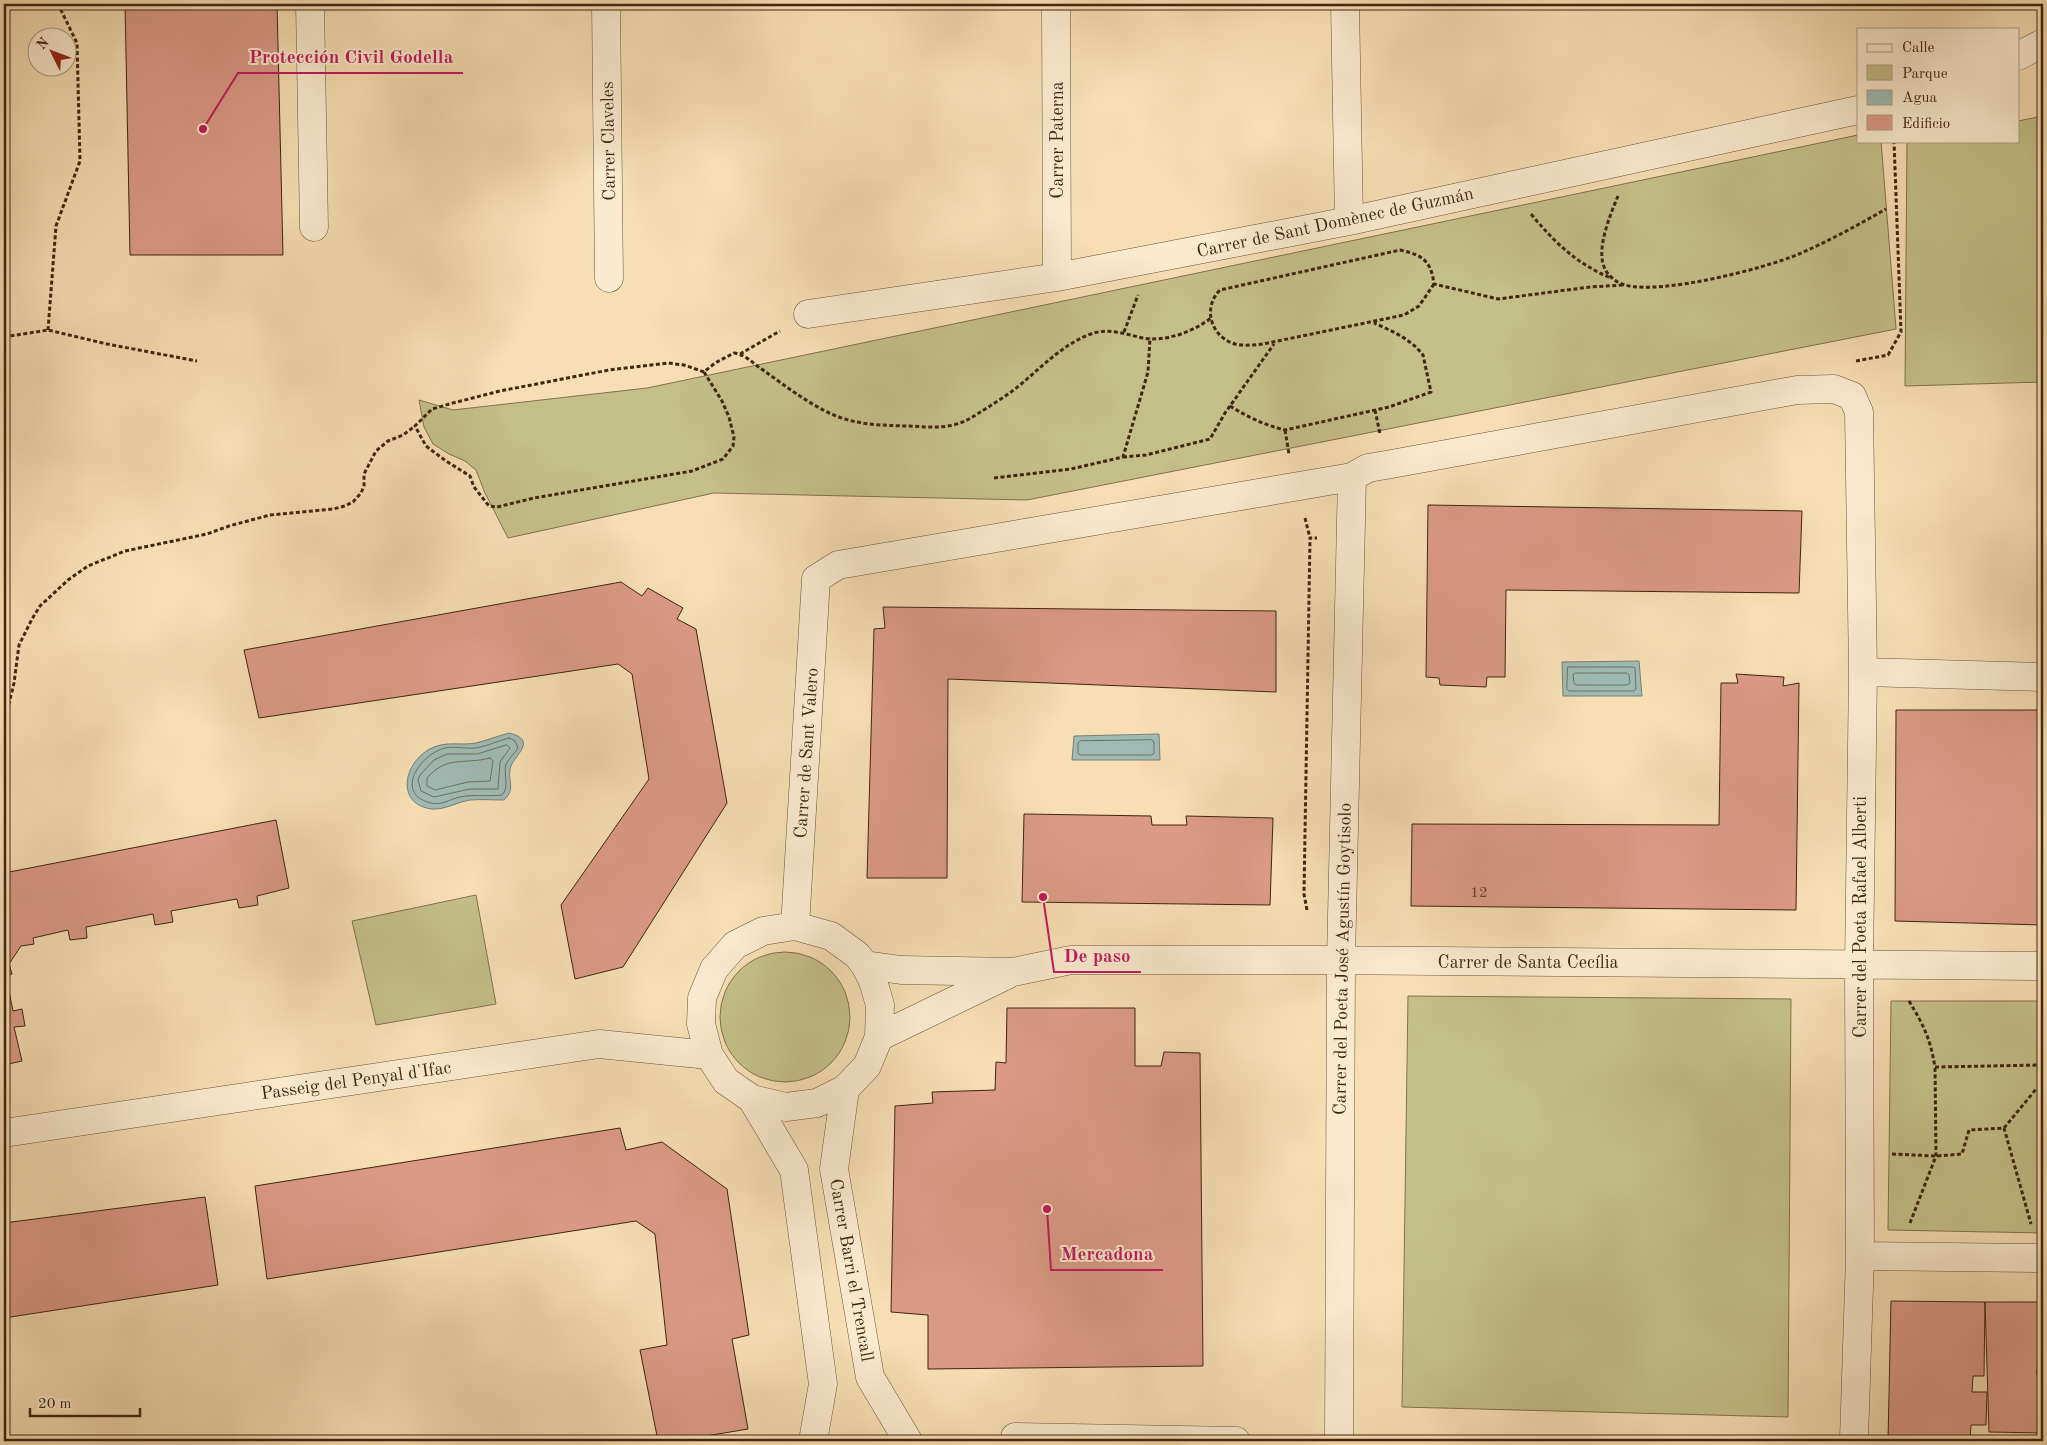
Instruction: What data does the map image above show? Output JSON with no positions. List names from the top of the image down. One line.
{"streets":{"street":["Carrer Paterna","Carrer Claveles","Carrer de Sant Domènec de Guzmán","Carrer de Sant Valero","Carrer del Poeta Rafael Alberti","Carrer del Poeta José Agustín Goytisolo","Carrer de Santa Cecília","Passeig del Penyal d'Ifac","Carrer Barri el Trencall"]},"crossings":[["Carrer Paterna","Carrer de Sant Domènec de Guzmán"],["Carrer de Sant Valero","Carrer del Poeta Rafael Alberti"],["Carrer de Sant Valero","Carrer del Poeta José Agustín Goytisolo"],["Carrer del Poeta Rafael Alberti","Carrer del Poeta José Agustín Goytisolo"],["Carrer del Poeta Rafael Alberti","Carrer de Santa Cecília"],["Carrer del Poeta José Agustín Goytisolo","Carrer de Santa Cecília"]],"places":["Protección Civil Godella","De paso","Mercadona"],"house_numbers":["12"],"legend":["Calle","Parque","Agua","Edificio"],"scale_bar":"20 m","north":"top left"}
